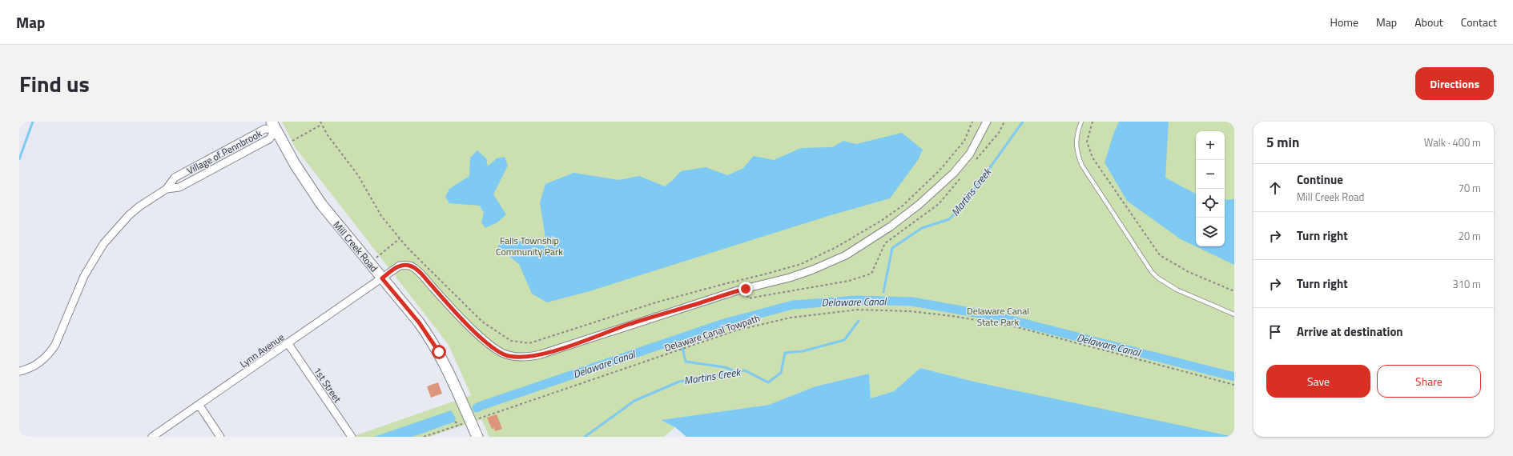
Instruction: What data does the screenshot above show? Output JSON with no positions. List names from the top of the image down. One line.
{"streets":{"main road":["Mill Creek Road"],"street":["Village of Pennbrook","Lynn Avenue","1st Street"],"path":["Delaware Canal Towpath"]},"crossings":[["Village of Pennbrook","Mill Creek Road"],["Mill Creek Road","Lynn Avenue"],["Lynn Avenue","1st Street"]],"water":["Martins Creek","Delaware Canal"],"parks":["Falls Township Community Park","Delaware Canal State Park"],"page":{"header":"Map","nav":["Home","Map","About","Contact"],"title":"Find us","buttons":["Directions",["Save","Share"]],"heading":["5 min","Walk · 400 m"],"map_buttons":["+","−"],"list":[["Continue","Mill Creek Road","70 m"],["Turn right","20 m"],["Turn right","310 m"],"Arrive at destination"]}}
